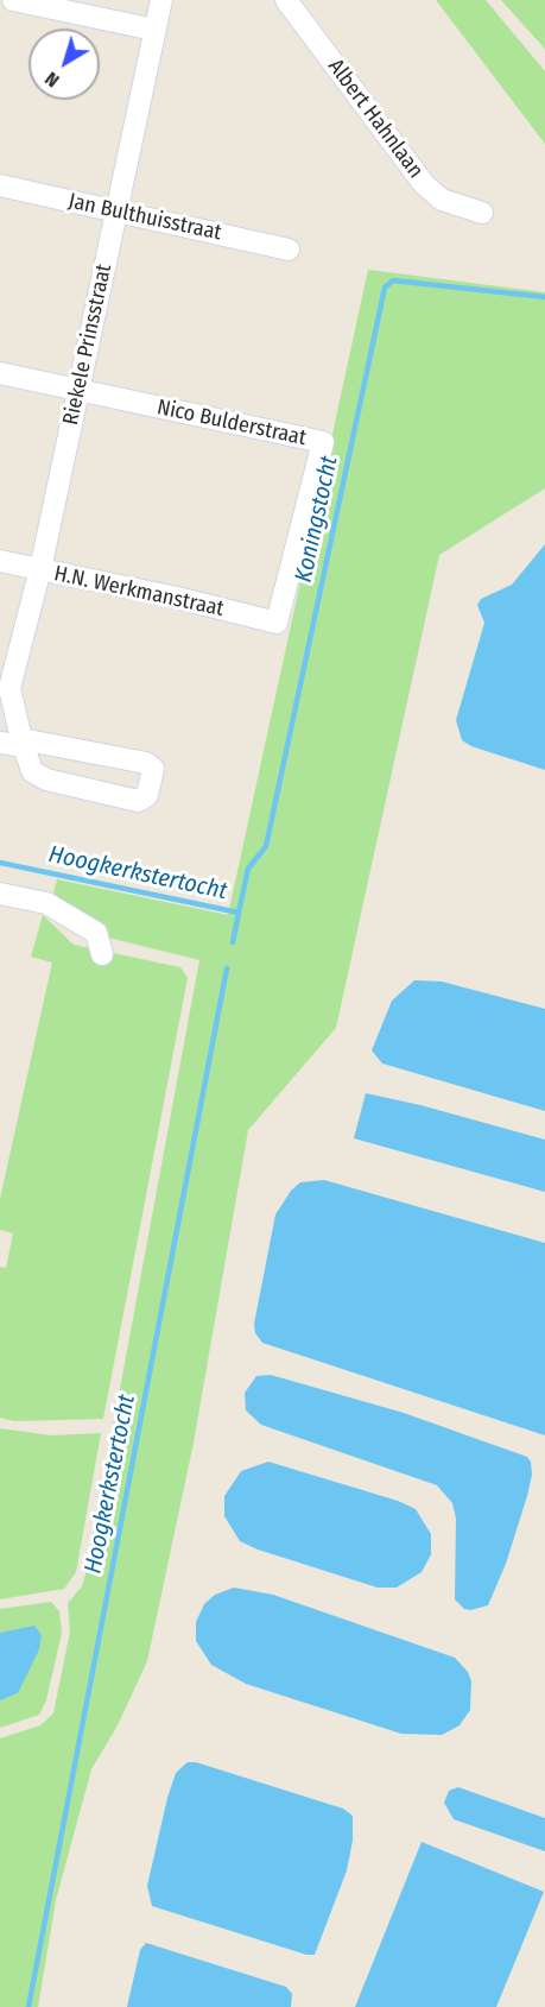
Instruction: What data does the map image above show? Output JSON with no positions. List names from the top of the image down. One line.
{"streets":{"street":["Albert Hahnlaan","Jan Bulthuisstraat","Riekele Prinsstraat","Nico Bulderstraat","H.N. Werkmanstraat"]},"crossings":[["Jan Bulthuisstraat","Riekele Prinsstraat"],["Riekele Prinsstraat","Nico Bulderstraat"],["Riekele Prinsstraat","H.N. Werkmanstraat"],["Nico Bulderstraat","H.N. Werkmanstraat"]],"water":["Koningstocht","Hoogkerkstertocht"],"north":"bottom left"}
